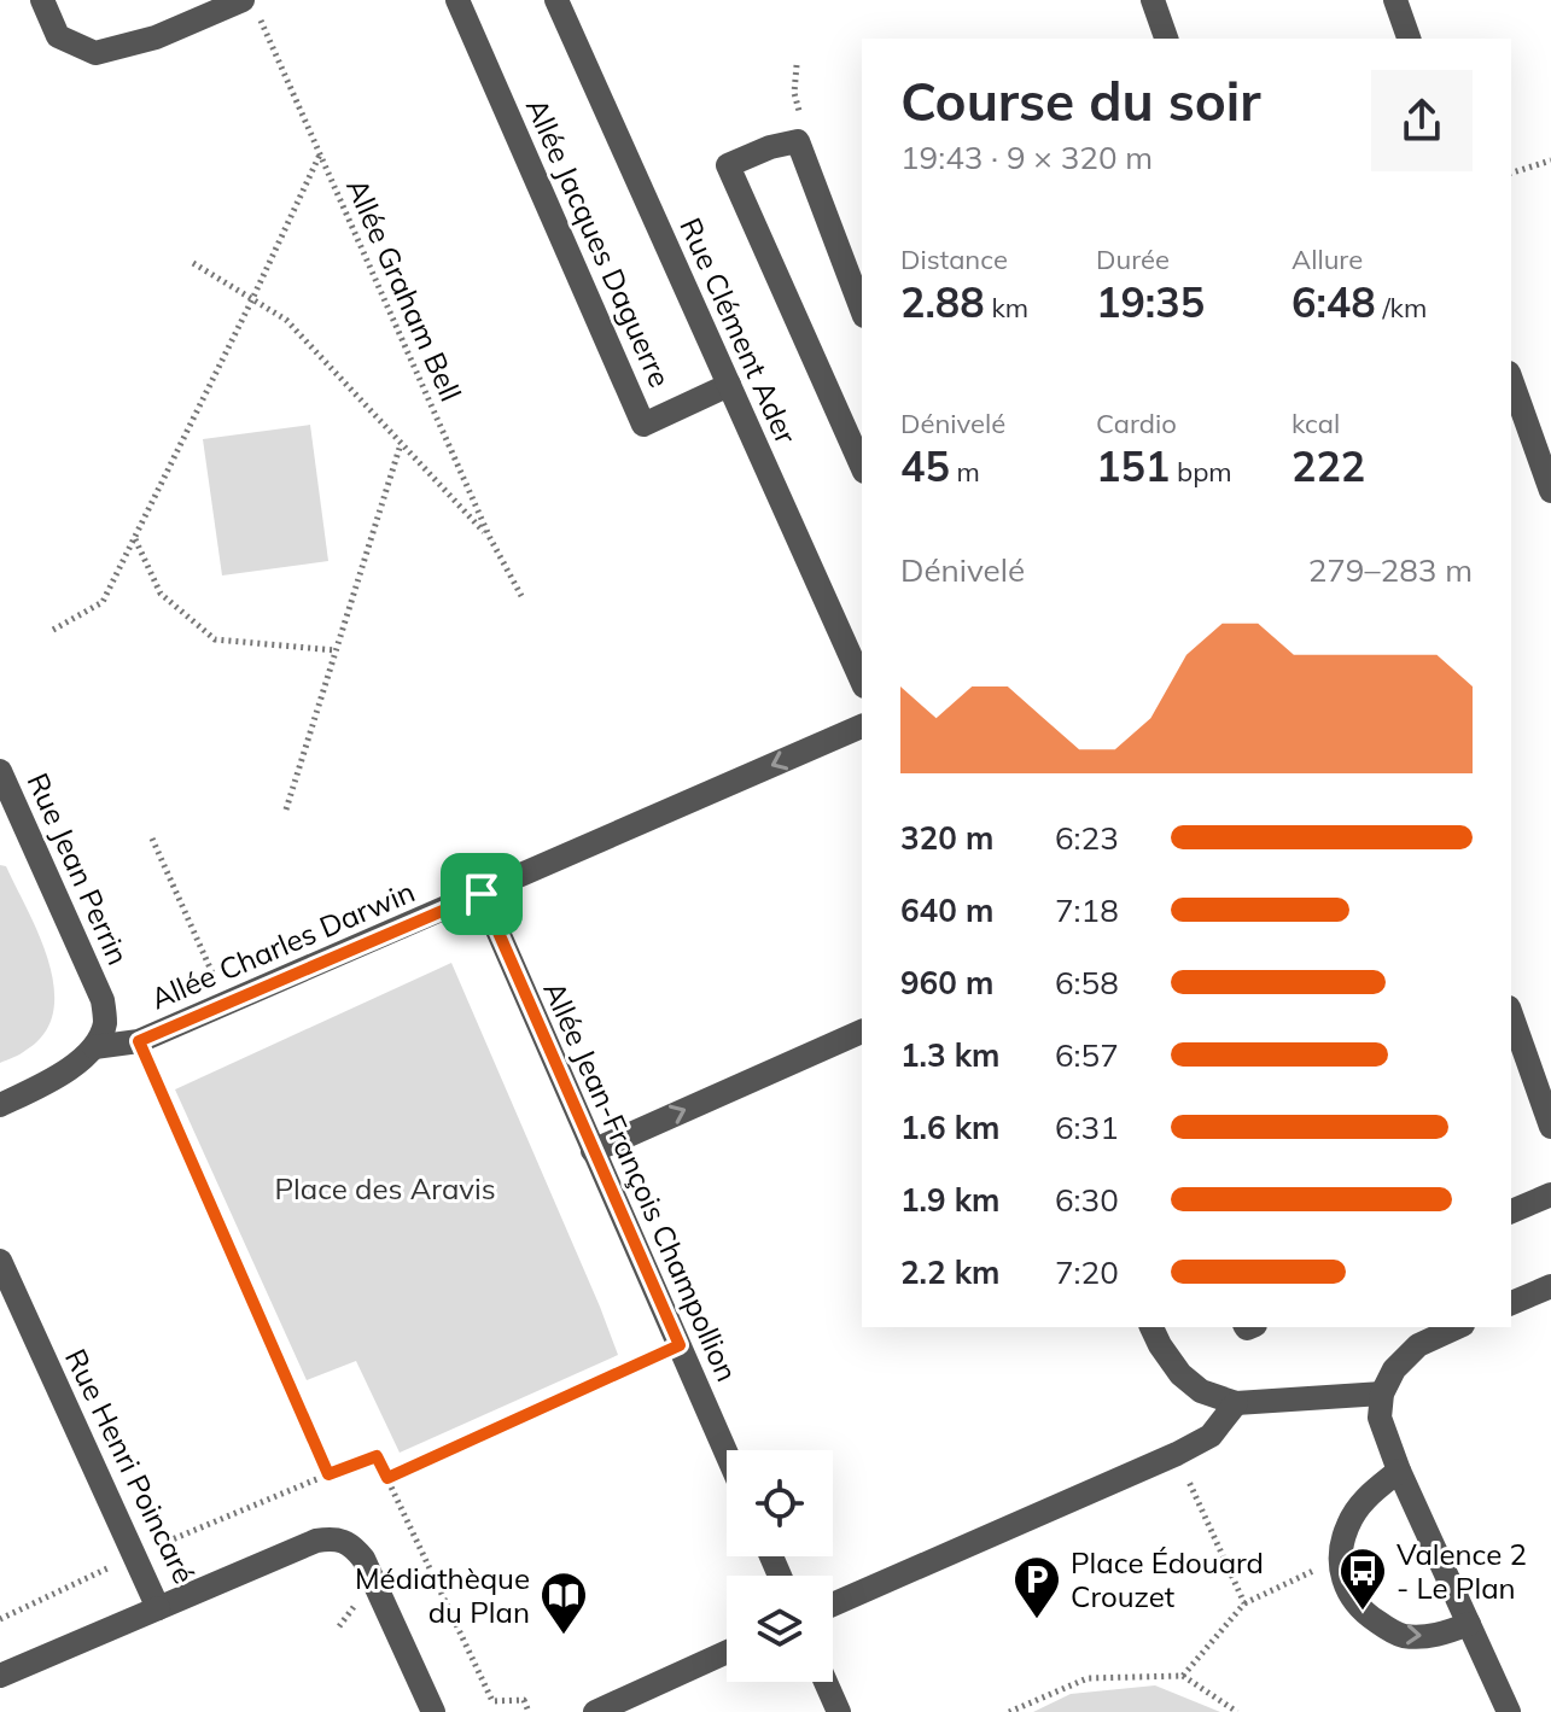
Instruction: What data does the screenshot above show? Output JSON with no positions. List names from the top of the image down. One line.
{"streets":{"street":["Allée Jacques Daguerre","Rue Clément Ader","Rue Jean Perrin","Allée Charles Darwin","Allée Jean-François Champollion","Rue Henri Poincaré"],"path":["Allée Graham Bell"]},"crossings":[["Allée Jacques Daguerre","Rue Clément Ader"],["Rue Jean Perrin","Allée Charles Darwin"],["Allée Charles Darwin","Allée Jean-François Champollion"]],"one_way":["Allée Charles Darwin"],"parks":["Place des Aravis"],"places":{"bus stop":["Valence 2 - Le Plan"],"parking":["Place Édouard Crouzet"],"library":["Médiathèque du Plan"]},"page":{"heading":["Course du soir","19:43 · 9 × 320 m"],"stats":[["Distance","2.88 km"],["Durée","19:35"],["Allure","6:48 /km"],["Dénivelé","45 m"],["Cardio","151 bpm"],["kcal","222"]],"chart":["Dénivelé","279–283 m"],"list":[{"name":"320 m","note":"6:23"},{"name":"640 m","note":"7:18"},{"name":"960 m","note":"6:58"},{"name":"1.3 km","note":"6:57"},{"name":"1.6 km","note":"6:31"},{"name":"1.9 km","note":"6:30"},{"name":"2.2 km","note":"7:20"}]}}
